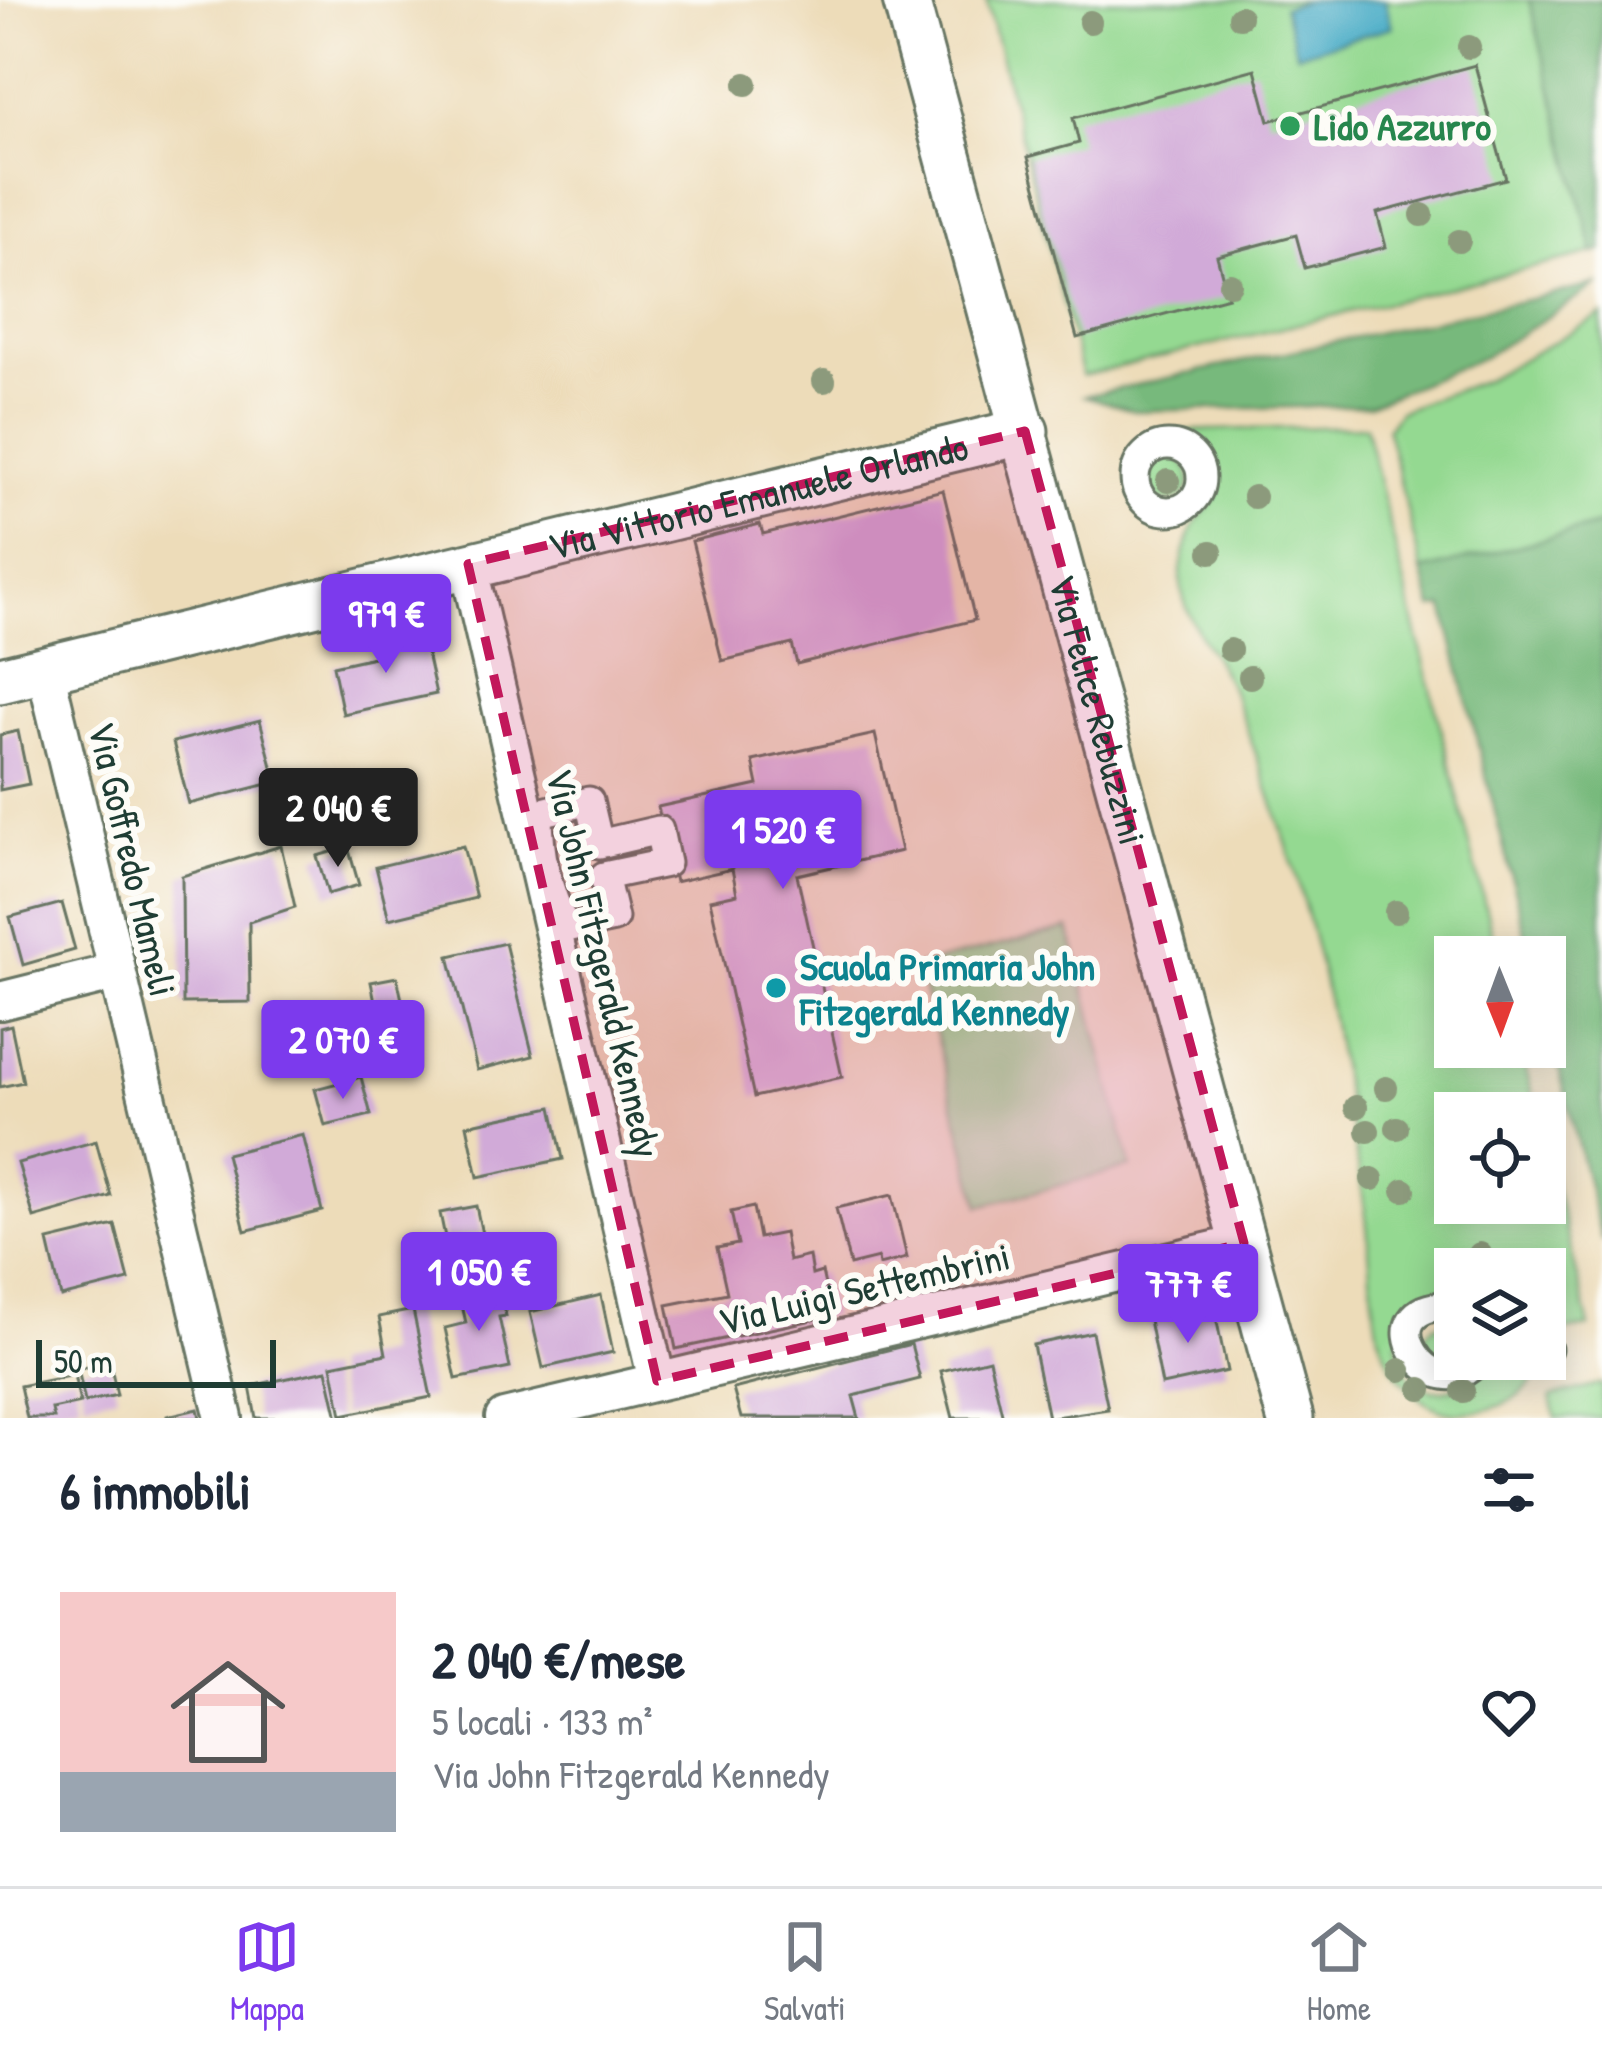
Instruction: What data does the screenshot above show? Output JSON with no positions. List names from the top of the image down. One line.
{"streets":{"street":["Via Vittorio Emanuele Orlando","Via Felice Rebuzzini","Via Goffredo Mameli","Via John Fitzgerald Kennedy","Via Luigi Settembrini"]},"crossings":[["Via Vittorio Emanuele Orlando","Via Felice Rebuzzini"],["Via Vittorio Emanuele Orlando","Via Goffredo Mameli"],["Via Vittorio Emanuele Orlando","Via John Fitzgerald Kennedy"],["Via Felice Rebuzzini","Via Luigi Settembrini"],["Via John Fitzgerald Kennedy","Via Luigi Settembrini"]],"places":["Lido Azzurro","Scuola Primaria John Fitzgerald Kennedy"],"scale_bar":"50 m","north":"bottom","page":{"price":["979 €","2 040 €","1 520 €","2 070 €","1 050 €","777 €"],"scale":"50 m","heading":"6 immobili","list":[{"name":"2 040 €/mese","note":"5 locali · 133 m² · Via John Fitzgerald Kennedy"}],"tabs":["Mappa","Salvati","Home"]}}
